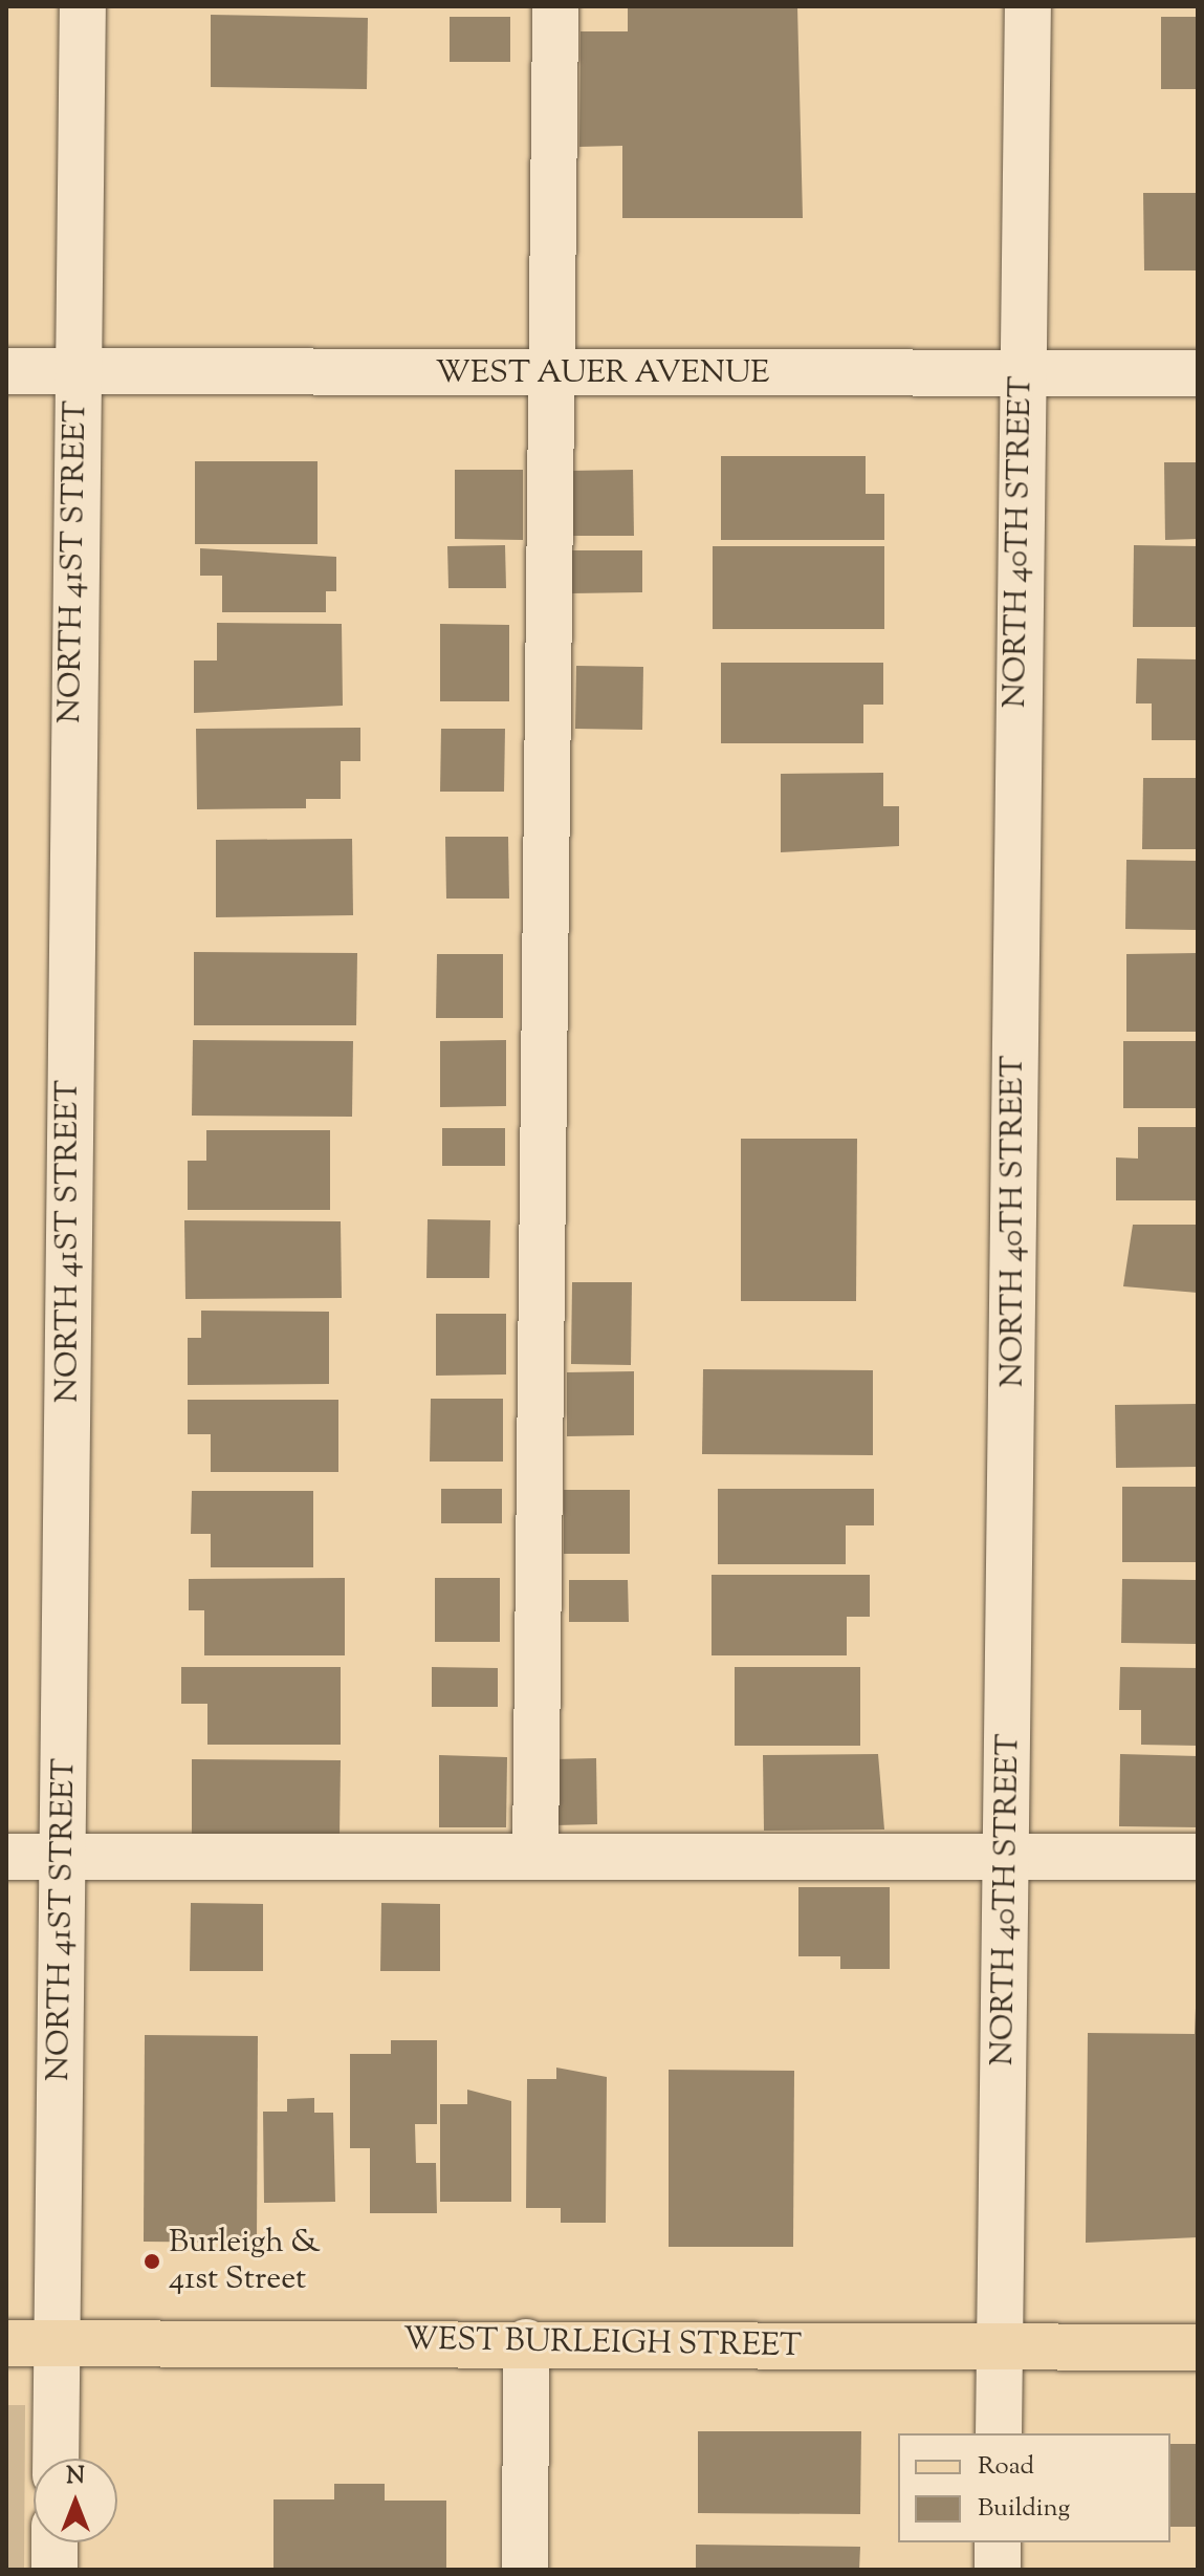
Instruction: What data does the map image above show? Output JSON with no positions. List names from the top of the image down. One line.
{"streets":{"main road":["WEST BURLEIGH STREET"],"street":["WEST AUER AVENUE","NORTH 40TH STREET","NORTH 41ST STREET"]},"crossings":[["WEST AUER AVENUE","NORTH 40TH STREET"],["WEST AUER AVENUE","NORTH 41ST STREET"],["NORTH 40TH STREET","WEST BURLEIGH STREET"],["NORTH 41ST STREET","WEST BURLEIGH STREET"]],"places":["Burleigh & 41st Street"],"legend":["Road","Building"],"north":"top"}
